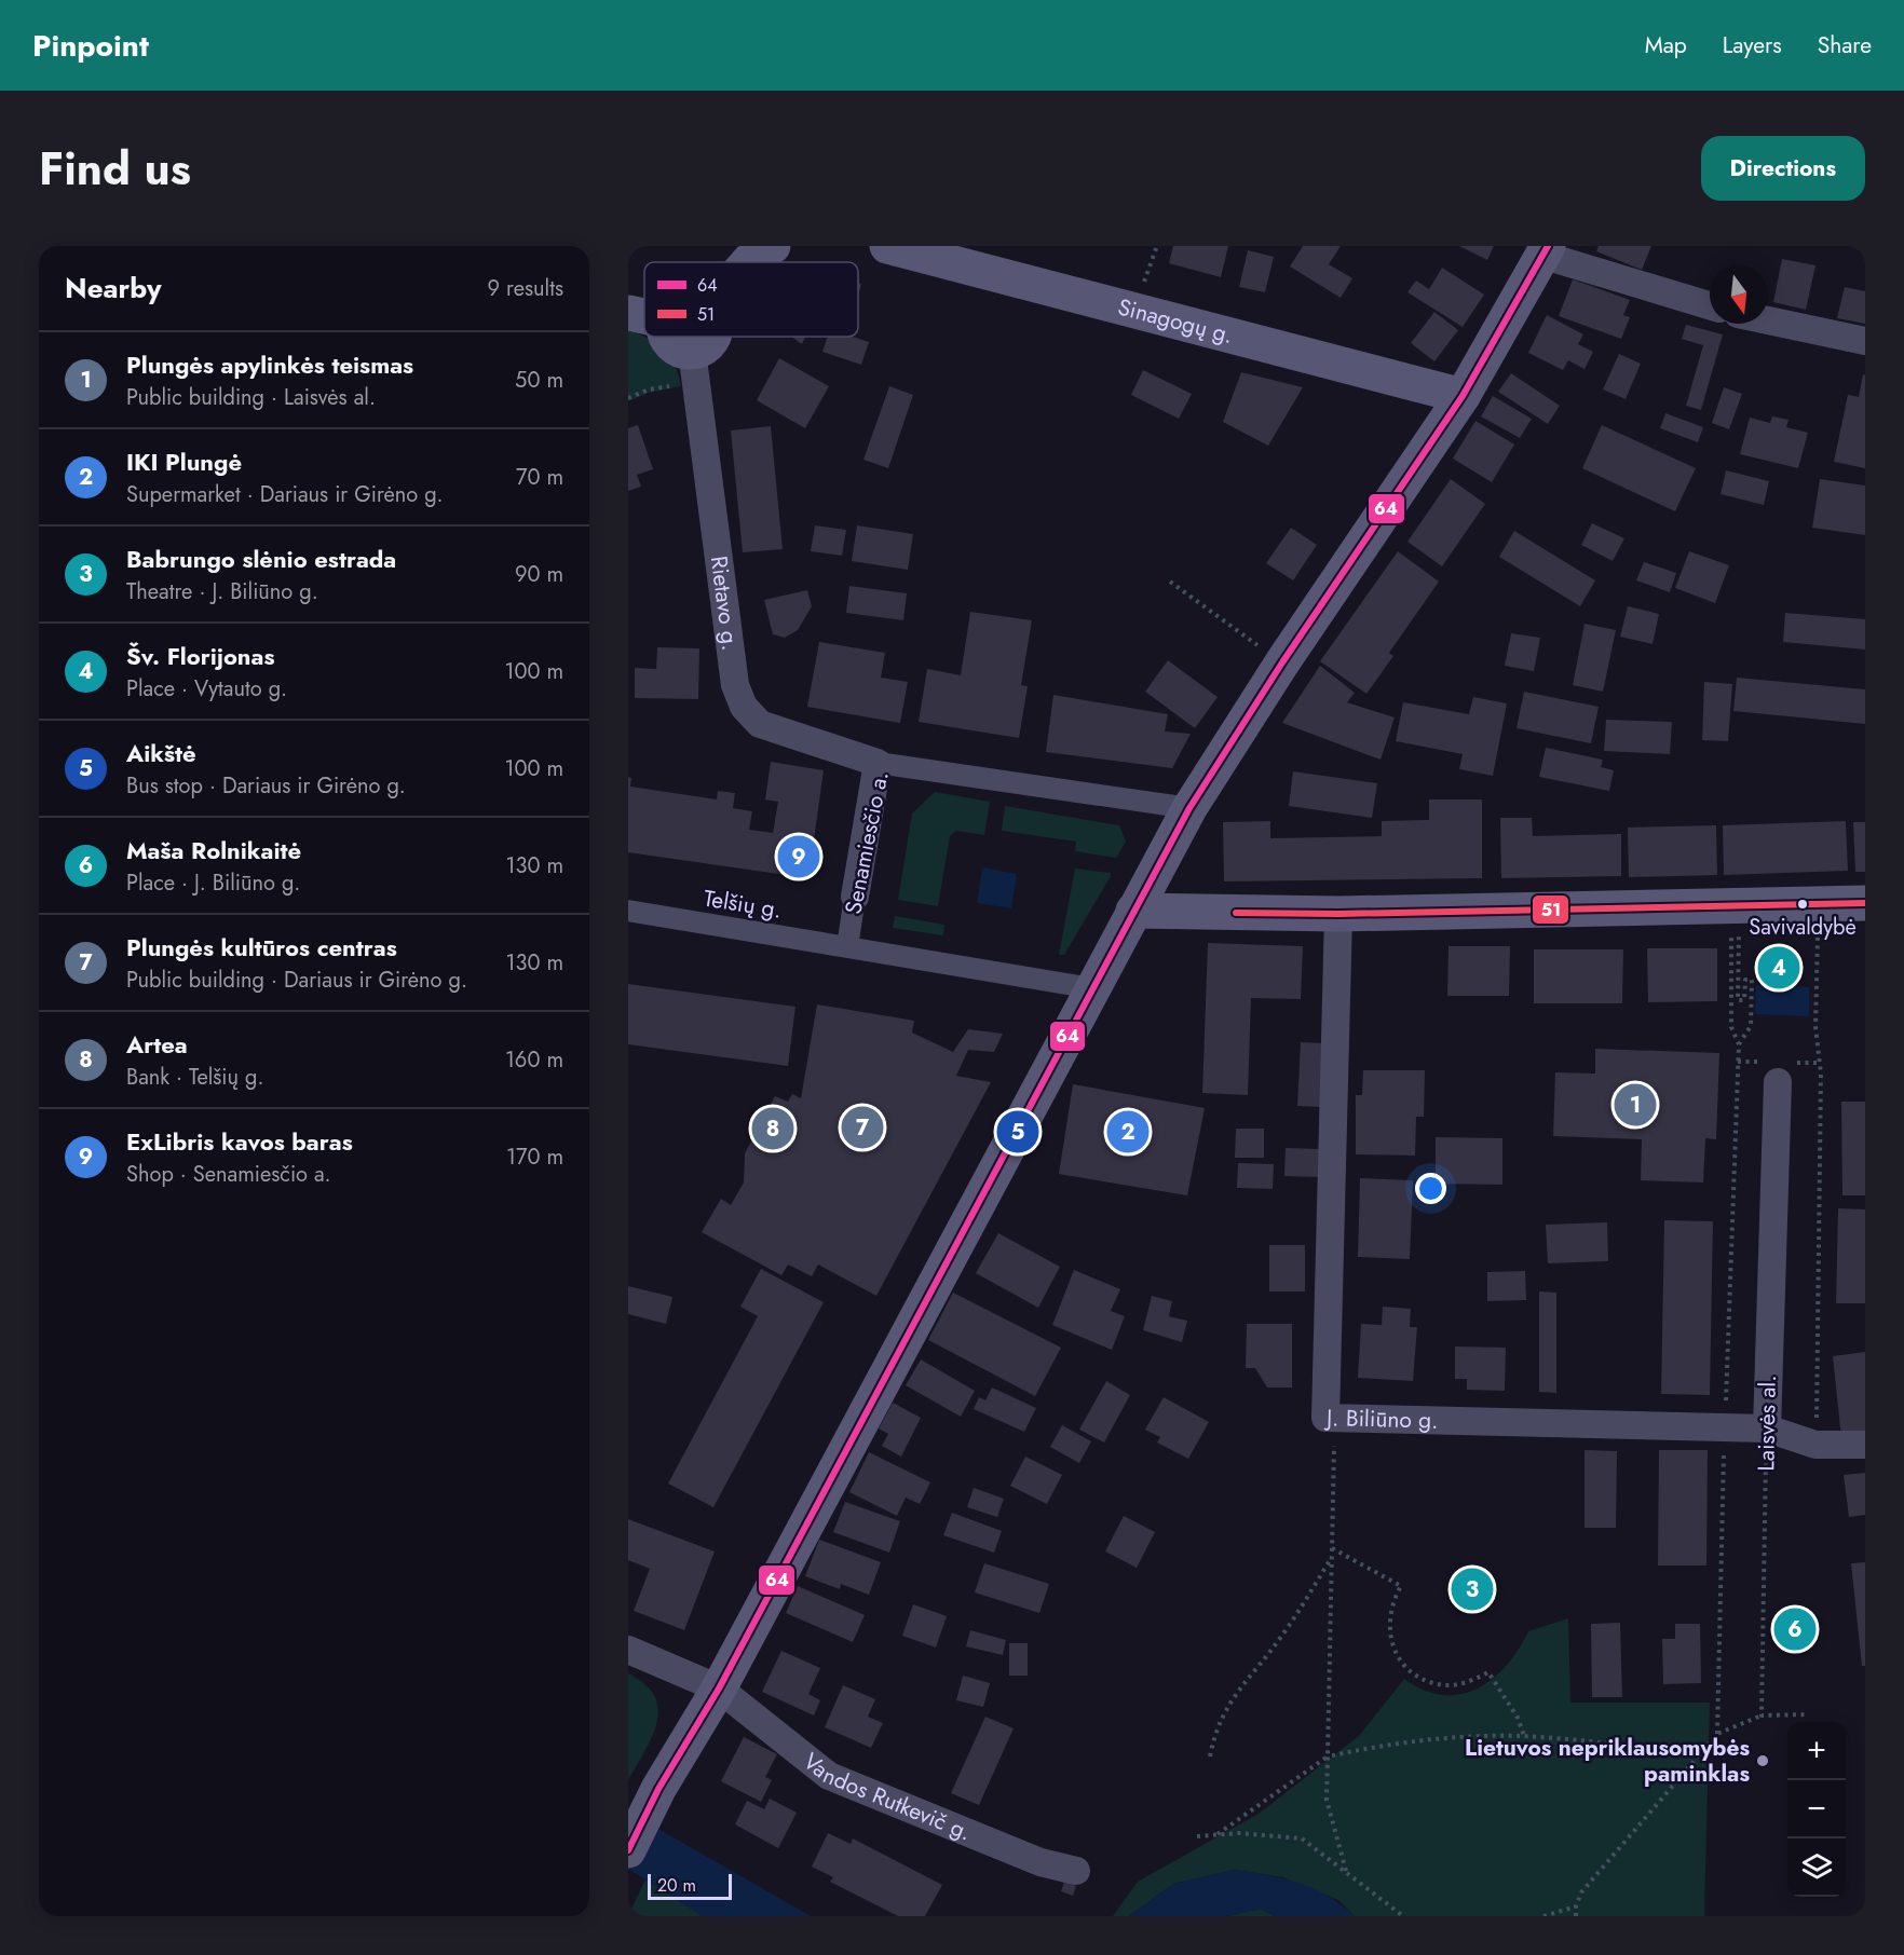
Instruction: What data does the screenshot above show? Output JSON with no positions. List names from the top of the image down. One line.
{"streets":{"main road":["Sinagogų g."],"street":["Rietavo g.","Senamiesčio a.","Telšių g.","J. Biliūno g.","Laisvės al.","Vandos Rutkevič g."]},"crossings":[["Rietavo g.","Senamiesčio a."],["Senamiesčio a.","Telšių g."],["J. Biliūno g.","Laisvės al."]],"places":["Savivaldybė","Lietuvos nepriklausomybės paminklas"],"lines":["transit line 64","transit line 51"],"legend":["64","51"],"scale_bar":"20 m","north":"bottom","page":{"header":"Pinpoint","nav":["Map","Layers","Share"],"title":"Find us","buttons":"Directions","heading":["Nearby","9 results"],"list":[{"mark":"1","name":"Plungės apylinkės teismas","note":"Public building · Laisvės al.","value":"50 m"},{"mark":"2","name":"IKI Plungė","note":"Supermarket · Dariaus ir Girėno g.","value":"70 m"},{"mark":"3","name":"Babrungo slėnio estrada","note":"Theatre · J. Biliūno g.","value":"90 m"},{"mark":"4","name":"Šv. Florijonas","note":"Place · Vytauto g.","value":"100 m"},{"mark":"5","name":"Aikštė","note":"Bus stop · Dariaus ir Girėno g.","value":"100 m"},{"mark":"6","name":"Maša Rolnikaitė","note":"Place · J. Biliūno g.","value":"130 m"},{"mark":"7","name":"Plungės kultūros centras","note":"Public building · Dariaus ir Girėno g.","value":"130 m"},{"mark":"8","name":"Artea","note":"Bank · Telšių g.","value":"160 m"},{"mark":"9","name":"ExLibris kavos baras","note":"Shop · Senamiesčio a.","value":"170 m"}],"pins":["9","4","1","7","8","2","5","3","6"],"map_buttons":["+","−"],"scale":"20 m"}}
